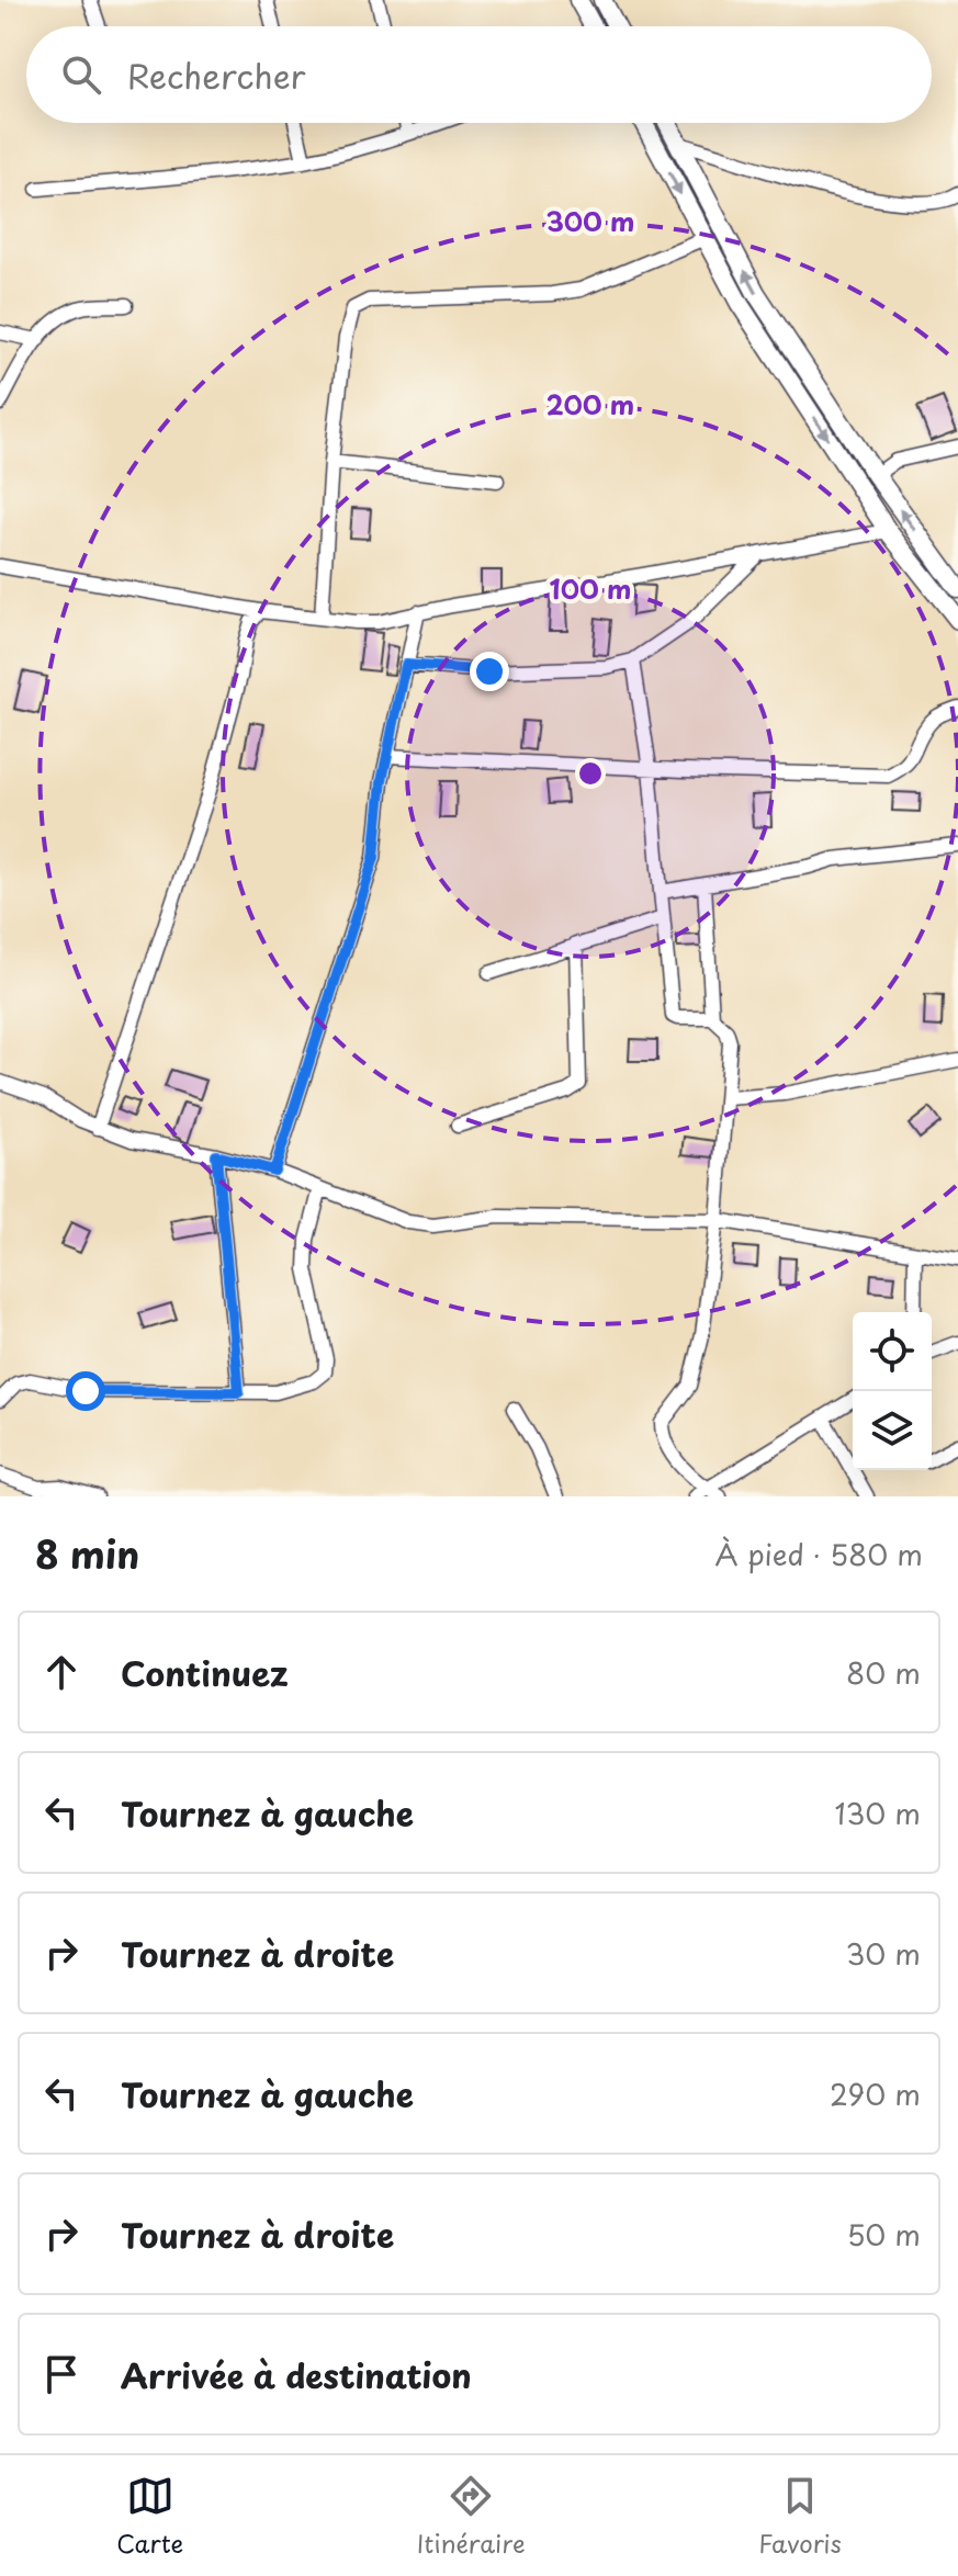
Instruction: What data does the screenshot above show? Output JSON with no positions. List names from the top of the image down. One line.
{"page":{"search":"Rechercher","heading":["8 min","À pied · 580 m"],"list":[["Continuez","80 m"],["Tournez à gauche","130 m"],["Tournez à droite","30 m"],["Tournez à gauche","290 m"],["Tournez à droite","50 m"],"Arrivée à destination"],"nav":["Carte","Itinéraire","Favoris"]},"rings":["300 m","200 m","100 m"]}
